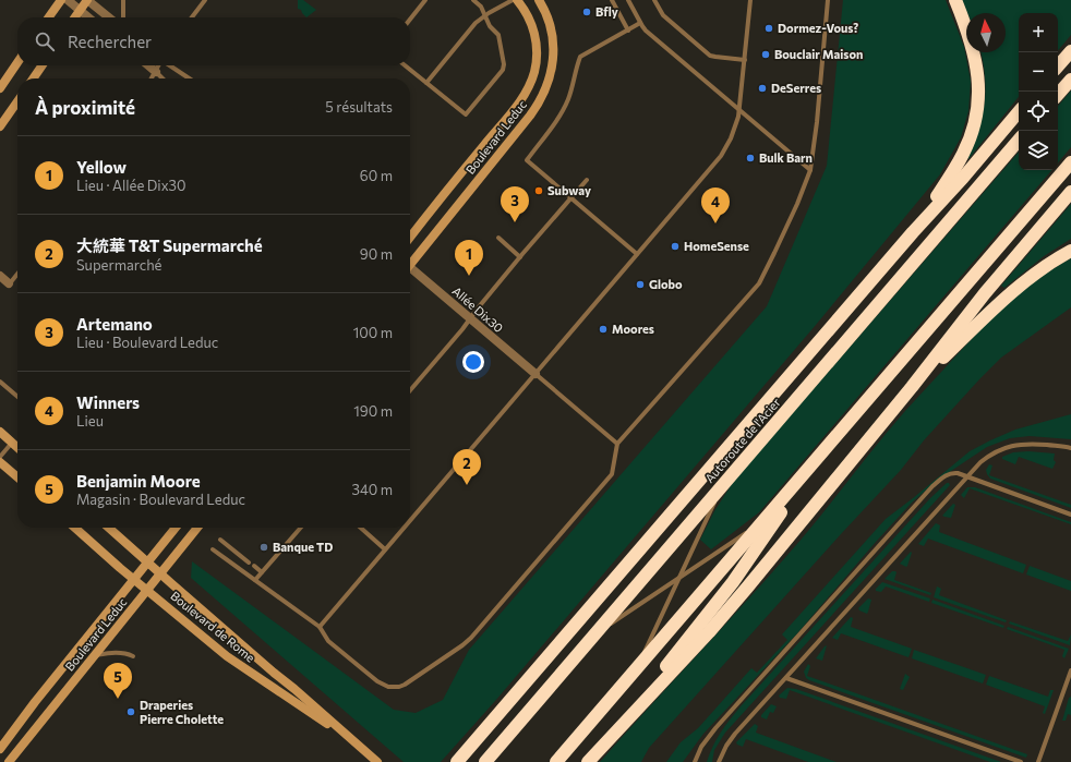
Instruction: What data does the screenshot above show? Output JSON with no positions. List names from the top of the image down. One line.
{"streets":{"highway":["Autoroute de l'Acier"],"street":["Boulevard Leduc","Allée Dix30","Boulevard de Rome"]},"crossings":[["Boulevard Leduc","Boulevard de Rome"]],"places":["Bfly","Dormez-Vous?","Bouclair Maison","DeSerres","Bulk Barn","Subway","HomeSense","Globo","Moores","Banque TD","Draperies Pierre Cholette"],"north":"top","page":{"map_buttons":["+","−"],"search":"Rechercher","heading":["À proximité","5 résultats"],"list":[{"mark":"1","name":"Yellow","note":"Lieu · Allée Dix30","value":"60 m"},{"mark":"2","name":"大統華 T&T Supermarché","note":"Supermarché","value":"90 m"},{"mark":"3","name":"Artemano","note":"Lieu · Boulevard Leduc","value":"100 m"},{"mark":"4","name":"Winners","note":"Lieu","value":"190 m"},{"mark":"5","name":"Benjamin Moore","note":"Magasin · Boulevard Leduc","value":"340 m"}],"pins":["3","4","1","2","5"]}}
